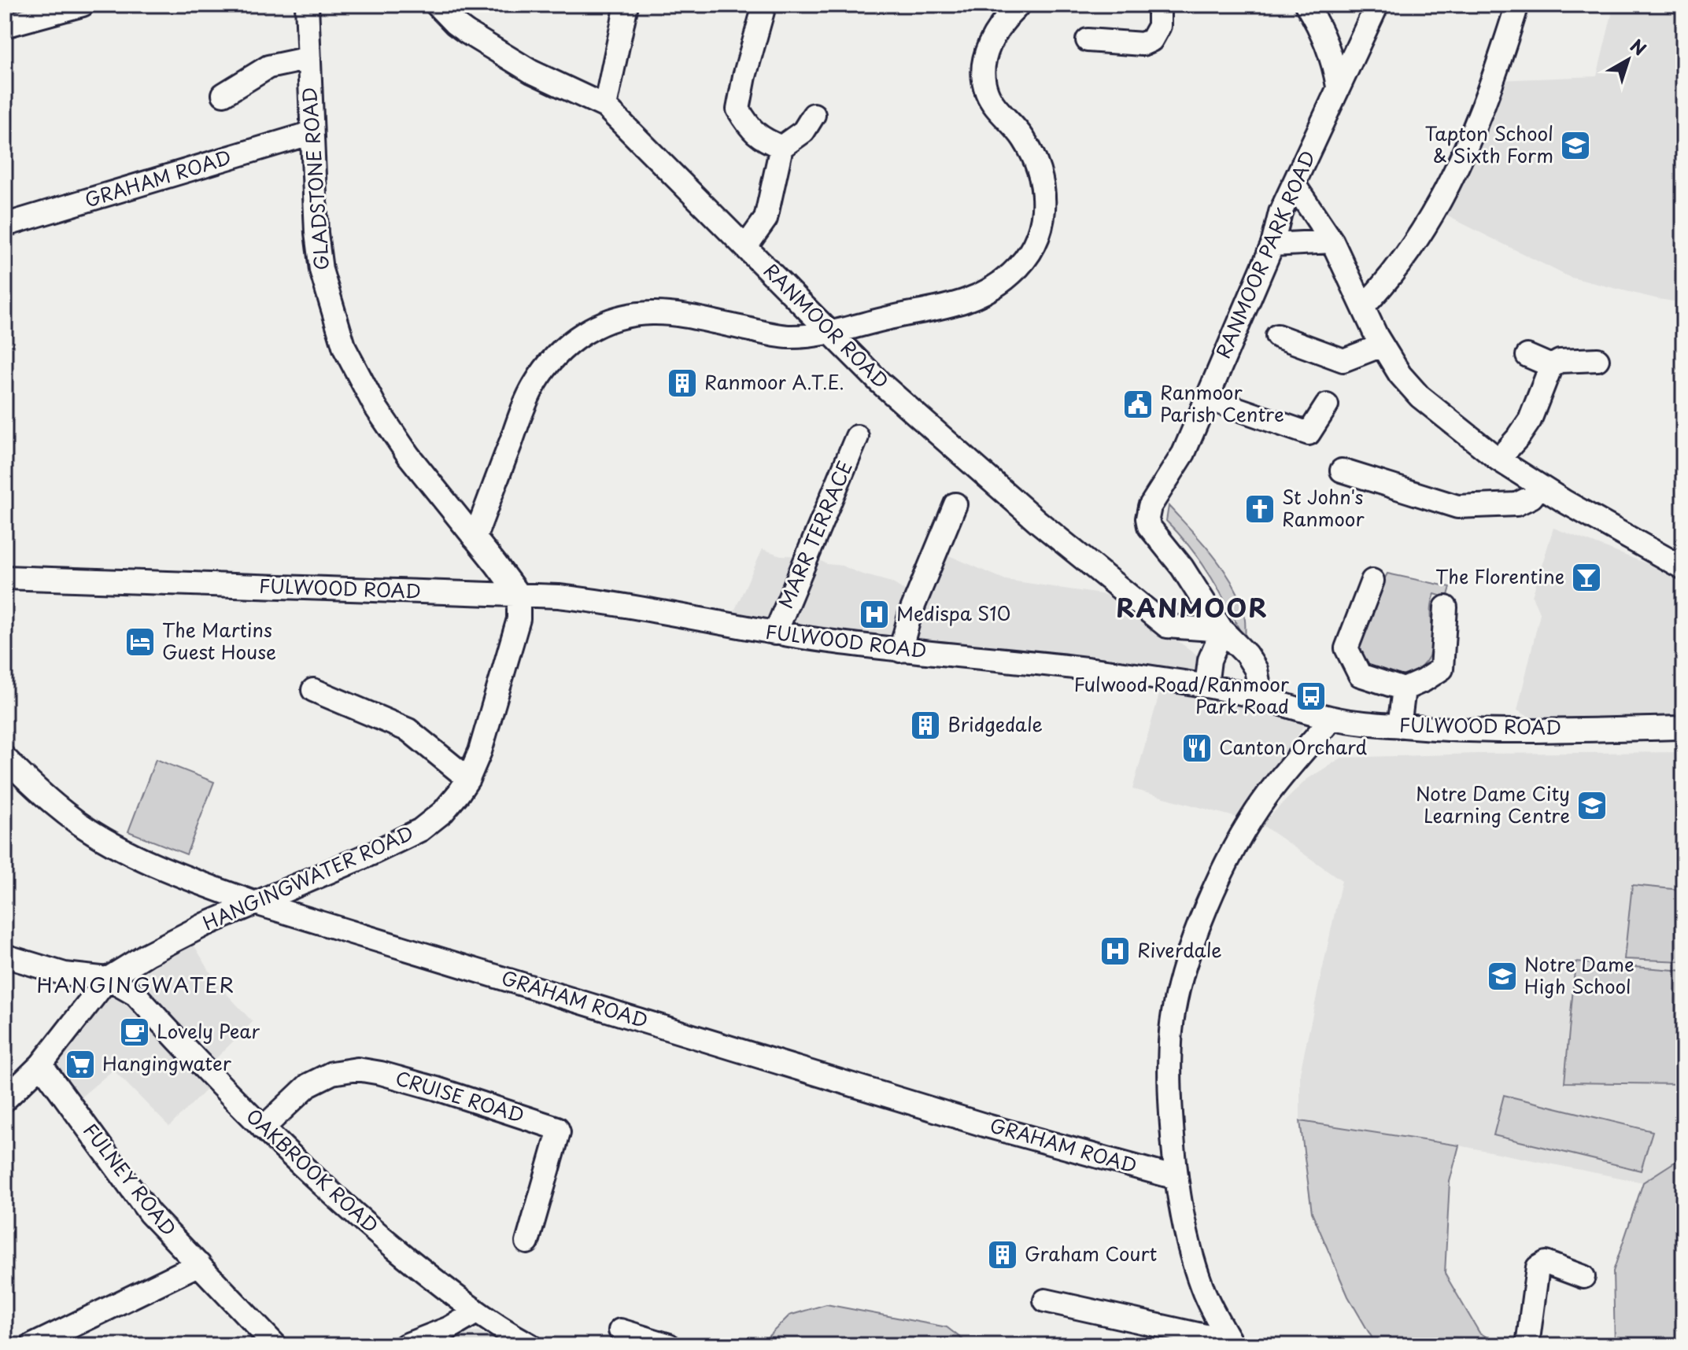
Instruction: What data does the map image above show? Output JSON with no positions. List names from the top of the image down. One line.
{"streets":{"street":["GLADSTONE ROAD","GRAHAM ROAD","RANMOOR PARK ROAD","RANMOOR ROAD","MARR TERRACE","FULWOOD ROAD","HANGINGWATER ROAD","CRUISE ROAD","OAKBROOK ROAD","FULNEY ROAD"]},"crossings":[["GLADSTONE ROAD","GRAHAM ROAD"],["GLADSTONE ROAD","FULWOOD ROAD"],["GLADSTONE ROAD","HANGINGWATER ROAD"],["GRAHAM ROAD","HANGINGWATER ROAD"],["RANMOOR PARK ROAD","RANMOOR ROAD"],["MARR TERRACE","FULWOOD ROAD"],["FULWOOD ROAD","HANGINGWATER ROAD"],["HANGINGWATER ROAD","OAKBROOK ROAD"],["HANGINGWATER ROAD","FULNEY ROAD"],["CRUISE ROAD","OAKBROOK ROAD"]],"districts":["RANMOOR","HANGINGWATER"],"places":{"school or university":["Tapton School & Sixth Form","Notre Dame City Learning Centre","Notre Dame High School"],"building":["Ranmoor A.T.E.","Bridgedale","Graham Court"],"public building":["Ranmoor Parish Centre"],"church":["St John's Ranmoor"],"bar":["The Florentine"],"hospital":["Medispa S10","Riverdale"],"hotel":["The Martins Guest House"],"bus stop":["Fulwood Road/Ranmoor Park Road"],"restaurant":["Canton Orchard"],"cafe":["Lovely Pear"],"supermarket":["Hangingwater"]},"north":"top right"}
